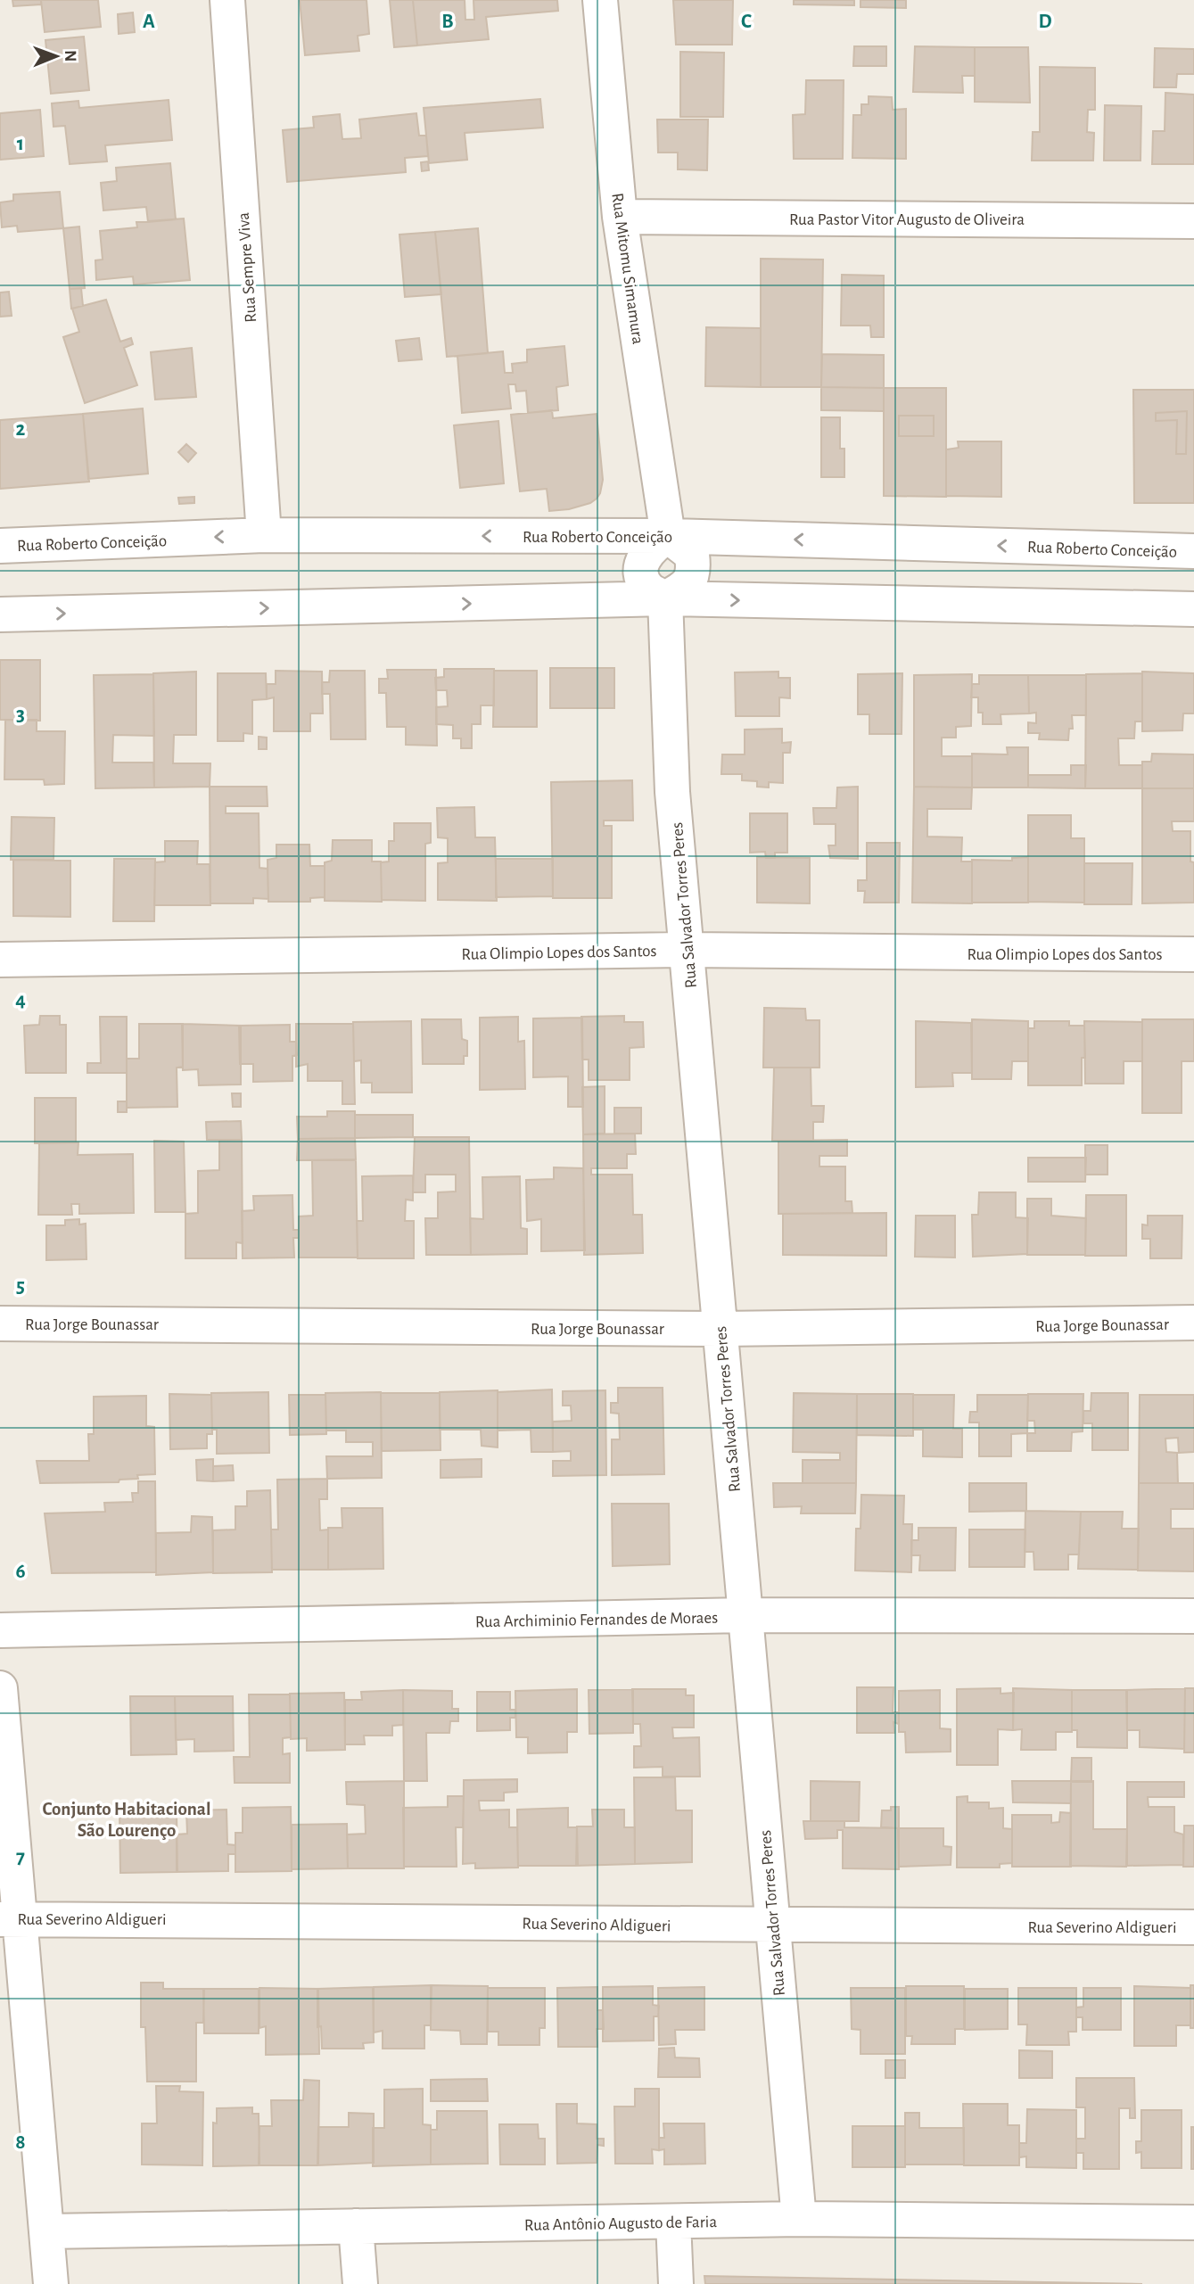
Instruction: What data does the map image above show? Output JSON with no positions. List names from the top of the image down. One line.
{"streets":{"street":["Rua Pastor Vitor Augusto de Oliveira","Rua Sempre Viva","Rua Mitomu Simamura","Rua Roberto Conceição","Rua Salvador Torres Peres","Rua Olimpio Lopes dos Santos","Rua Jorge Bounassar","Rua Archiminio Fernandes de Moraes","Rua Severino Aldigueri","Rua Antônio Augusto de Faria"]},"crossings":[["Rua Pastor Vitor Augusto de Oliveira","Rua Mitomu Simamura"],["Rua Sempre Viva","Rua Roberto Conceição"],["Rua Mitomu Simamura","Rua Roberto Conceição"],["Rua Salvador Torres Peres","Rua Olimpio Lopes dos Santos"],["Rua Salvador Torres Peres","Rua Jorge Bounassar"],["Rua Salvador Torres Peres","Rua Archiminio Fernandes de Moraes"],["Rua Salvador Torres Peres","Rua Severino Aldigueri"],["Rua Salvador Torres Peres","Rua Antônio Augusto de Faria"]],"districts":["Conjunto Habitacional São Lourenço"],"north":"right","grid":{"columns":["A","B","C","D"],"rows":["1","2","3","4","5","6","7","8"]}}
